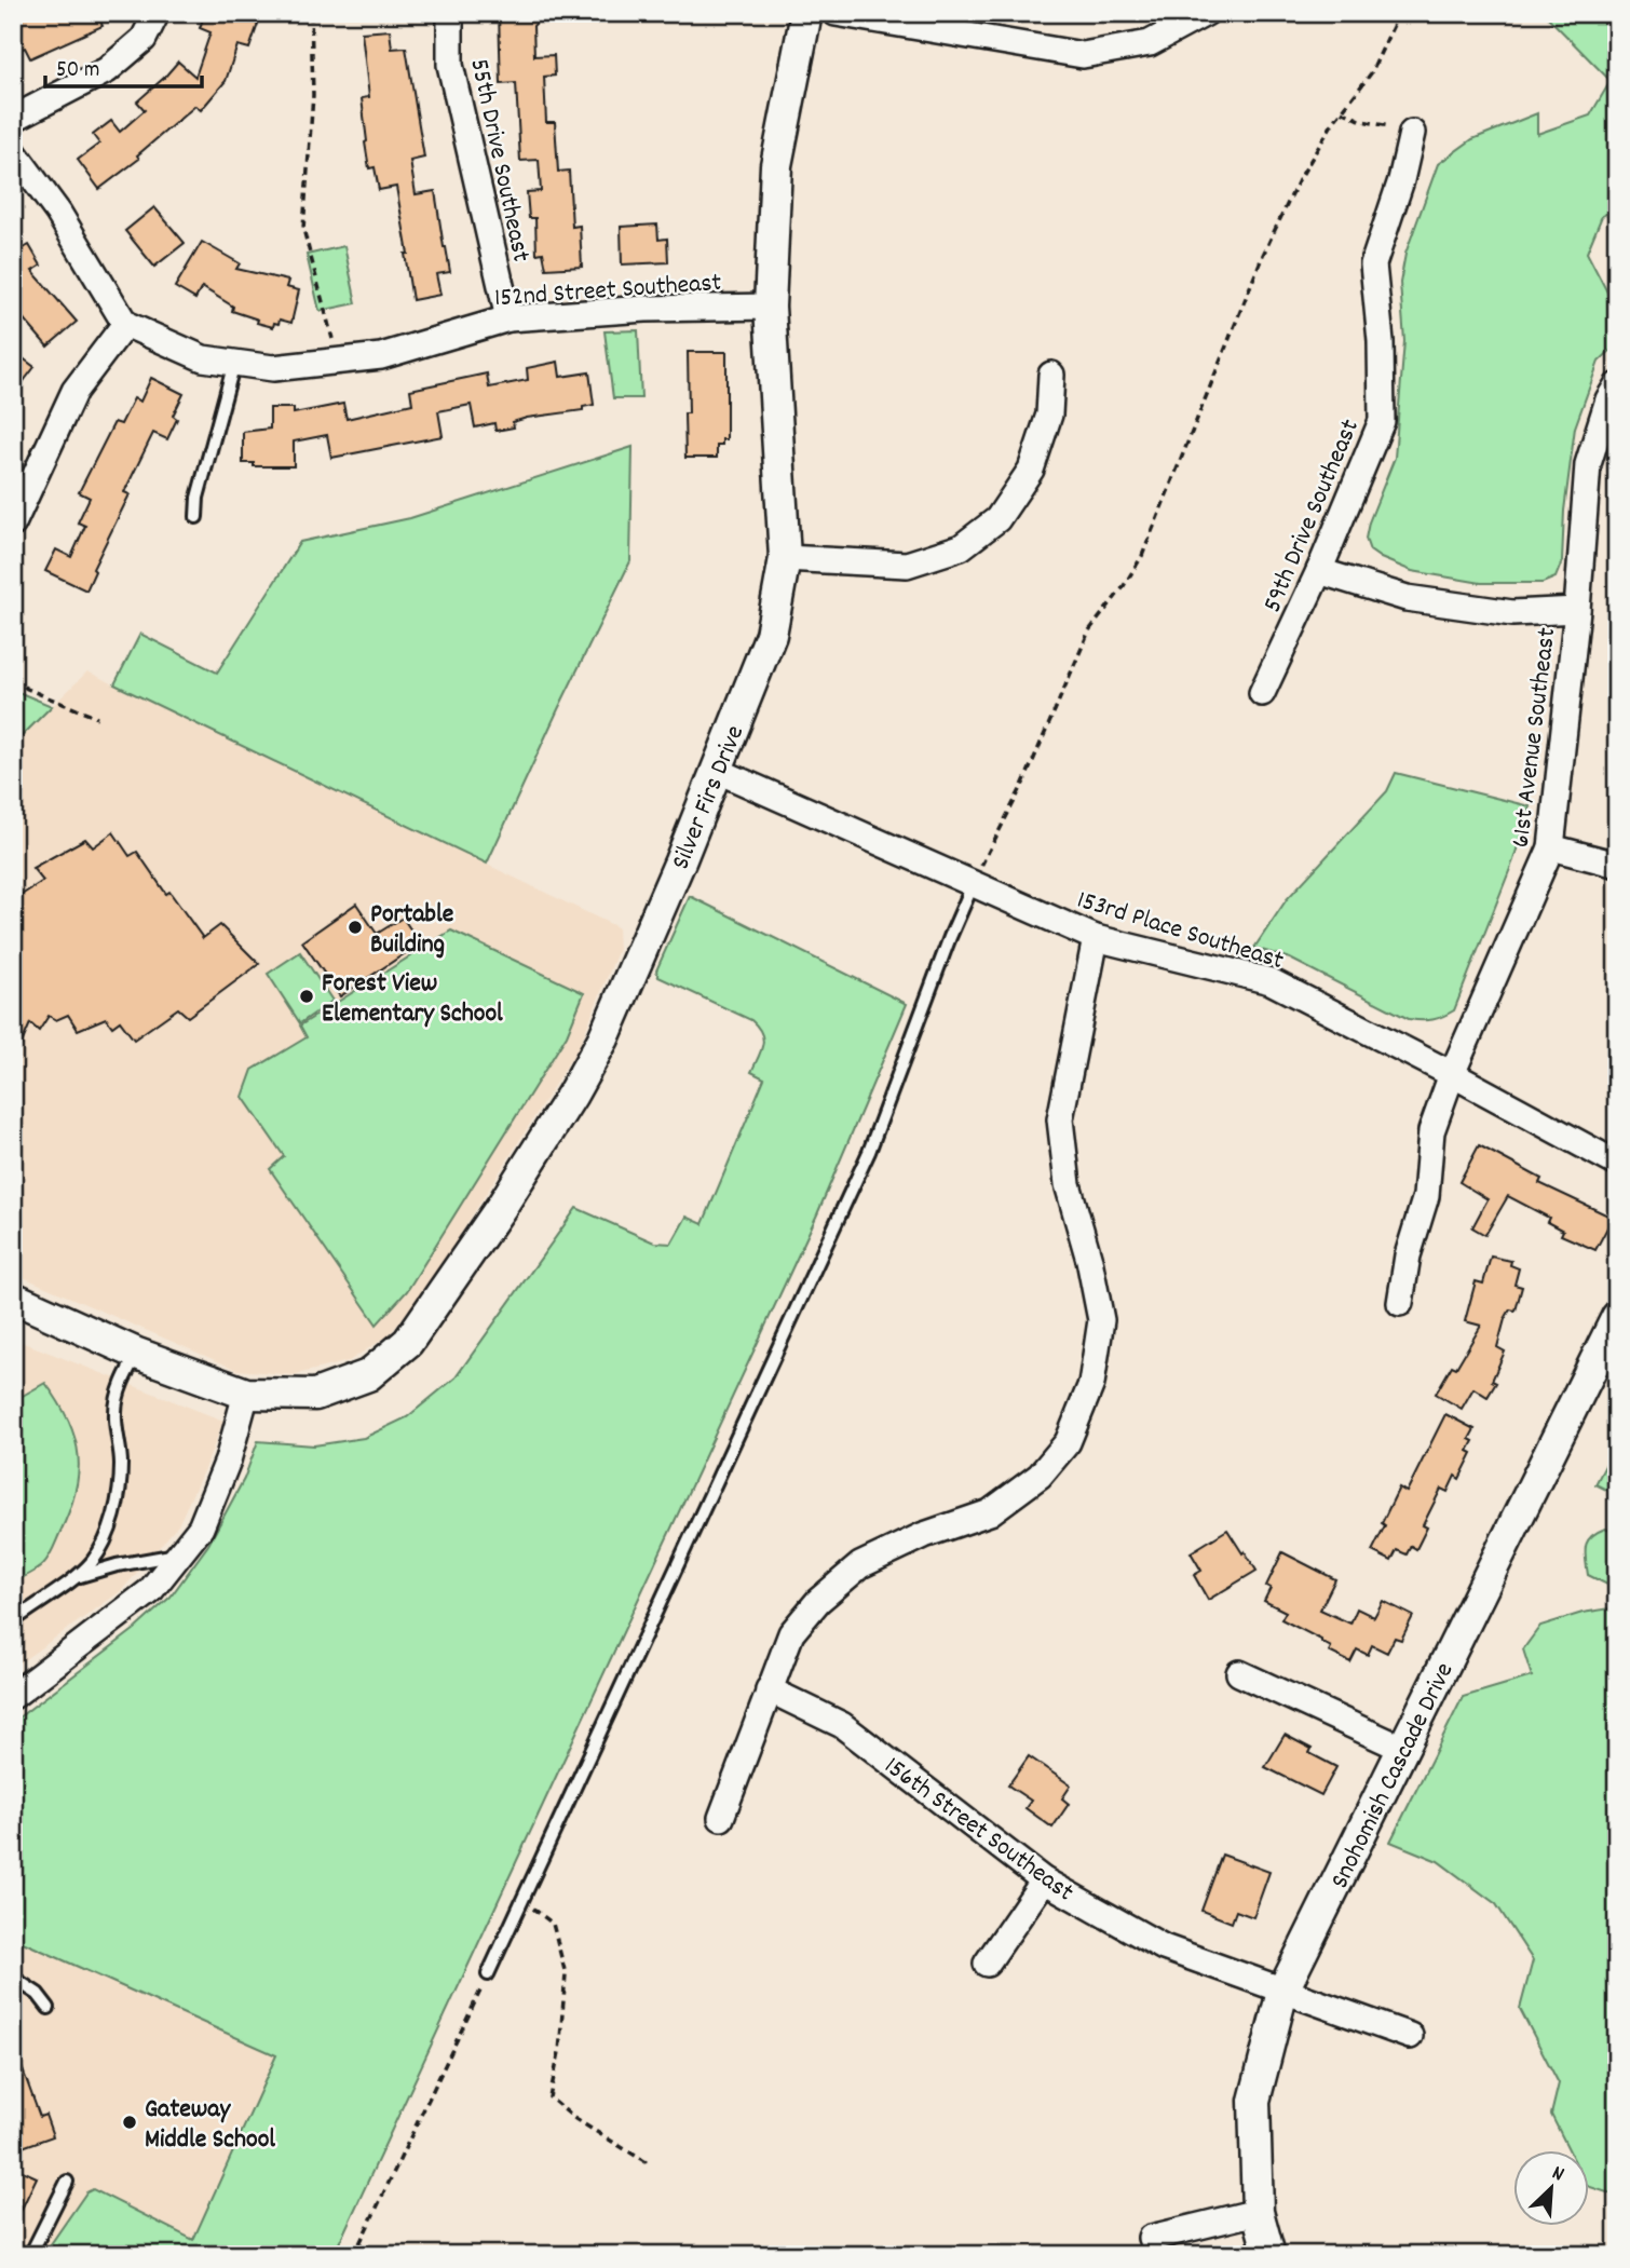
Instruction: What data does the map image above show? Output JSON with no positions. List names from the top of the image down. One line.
{"streets":{"street":["55th Drive Southeast","152nd Street Southeast","59th Drive Southeast","61st Avenue Southeast","Silver Firs Drive","153rd Place Southeast","Snohomish Cascade Drive","156th Street Southeast"]},"crossings":[["55th Drive Southeast","152nd Street Southeast"],["152nd Street Southeast","Silver Firs Drive"],["61st Avenue Southeast","153rd Place Southeast"],["Silver Firs Drive","153rd Place Southeast"],["Snohomish Cascade Drive","156th Street Southeast"]],"places":["Portable Building","Forest View Elementary School","Gateway Middle School"],"scale_bar":"50 m","north":"top right"}
